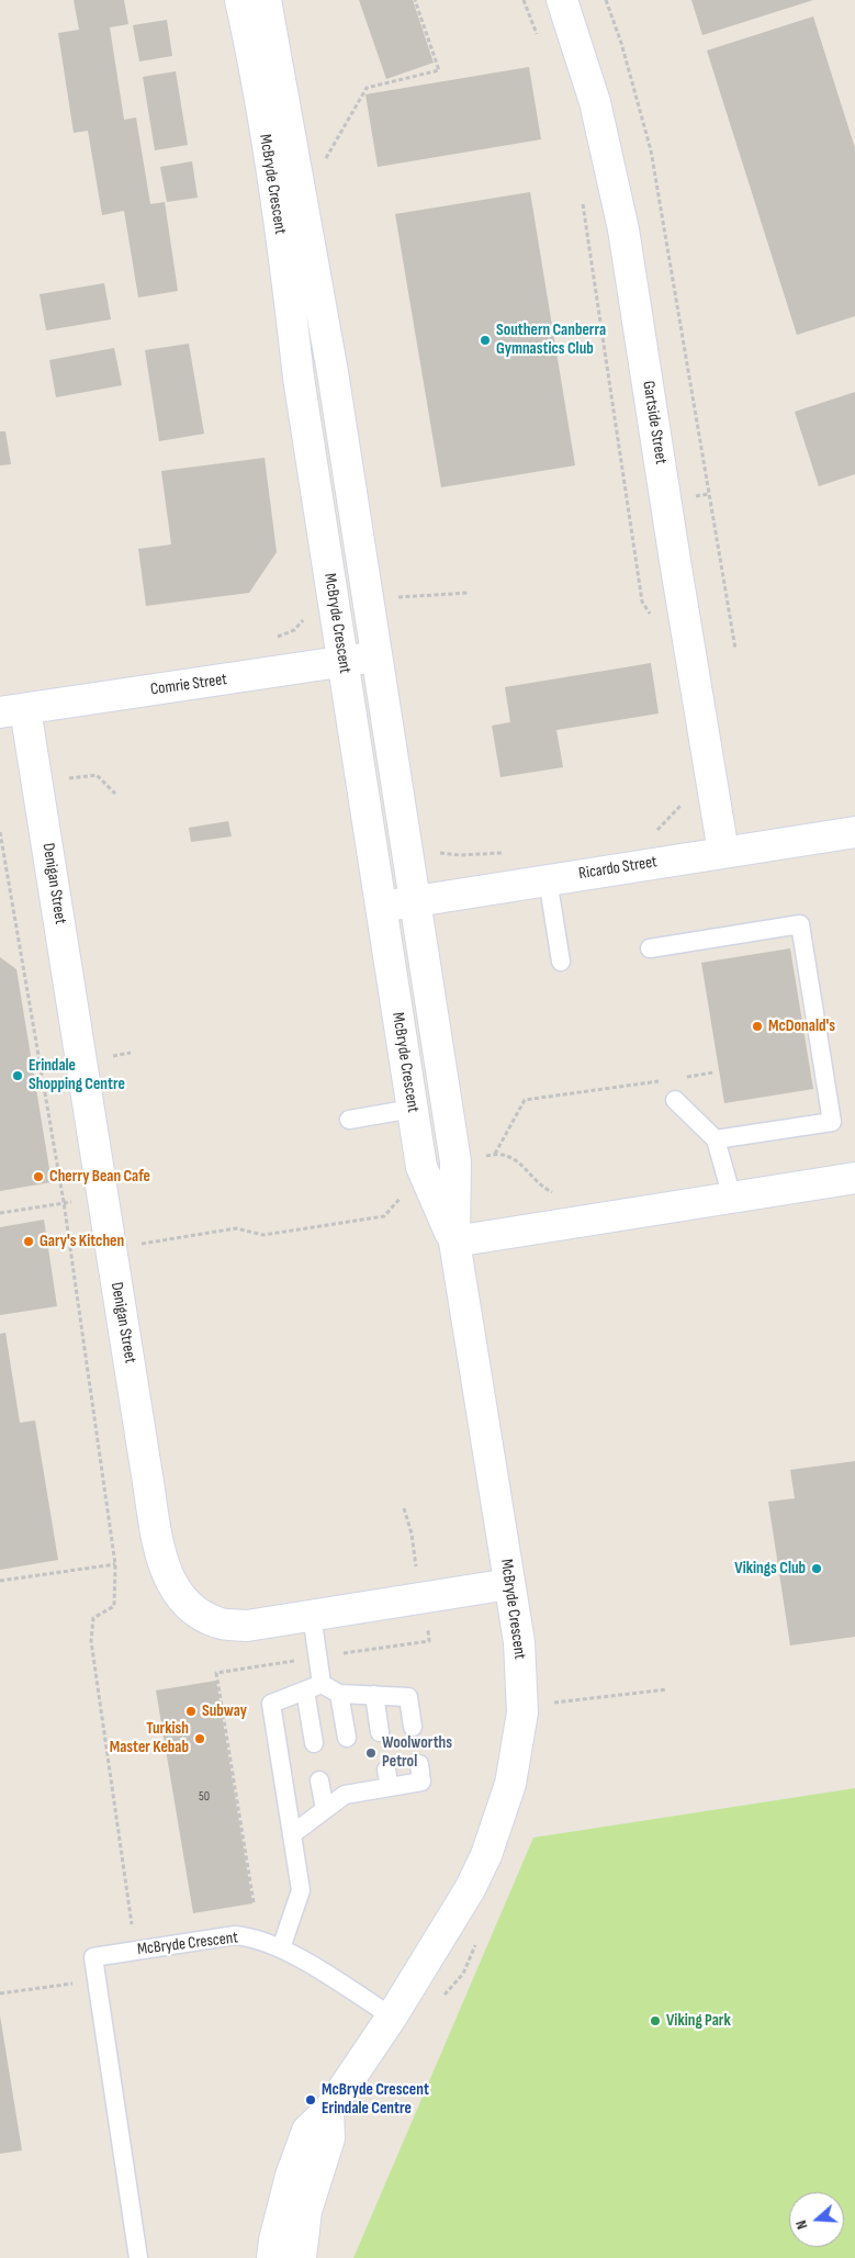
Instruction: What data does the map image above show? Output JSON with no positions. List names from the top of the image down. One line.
{"streets":{"street":["McBryde Crescent","Gartside Street","Comrie Street","Ricardo Street","Denigan Street"]},"crossings":[["McBryde Crescent","Comrie Street"],["McBryde Crescent","Ricardo Street"],["McBryde Crescent","Denigan Street"],["Gartside Street","Ricardo Street"],["Comrie Street","Denigan Street"]],"places":["Southern Canberra Gymnastics Club","McDonald's","Erindale Shopping Centre","Cherry Bean Cafe","Gary's Kitchen","Vikings Club","Subway","Turkish Master Kebab","Woolworths Petrol","Viking Park","McBryde Crescent Erindale Centre"],"house_numbers":["50"],"north":"left"}
